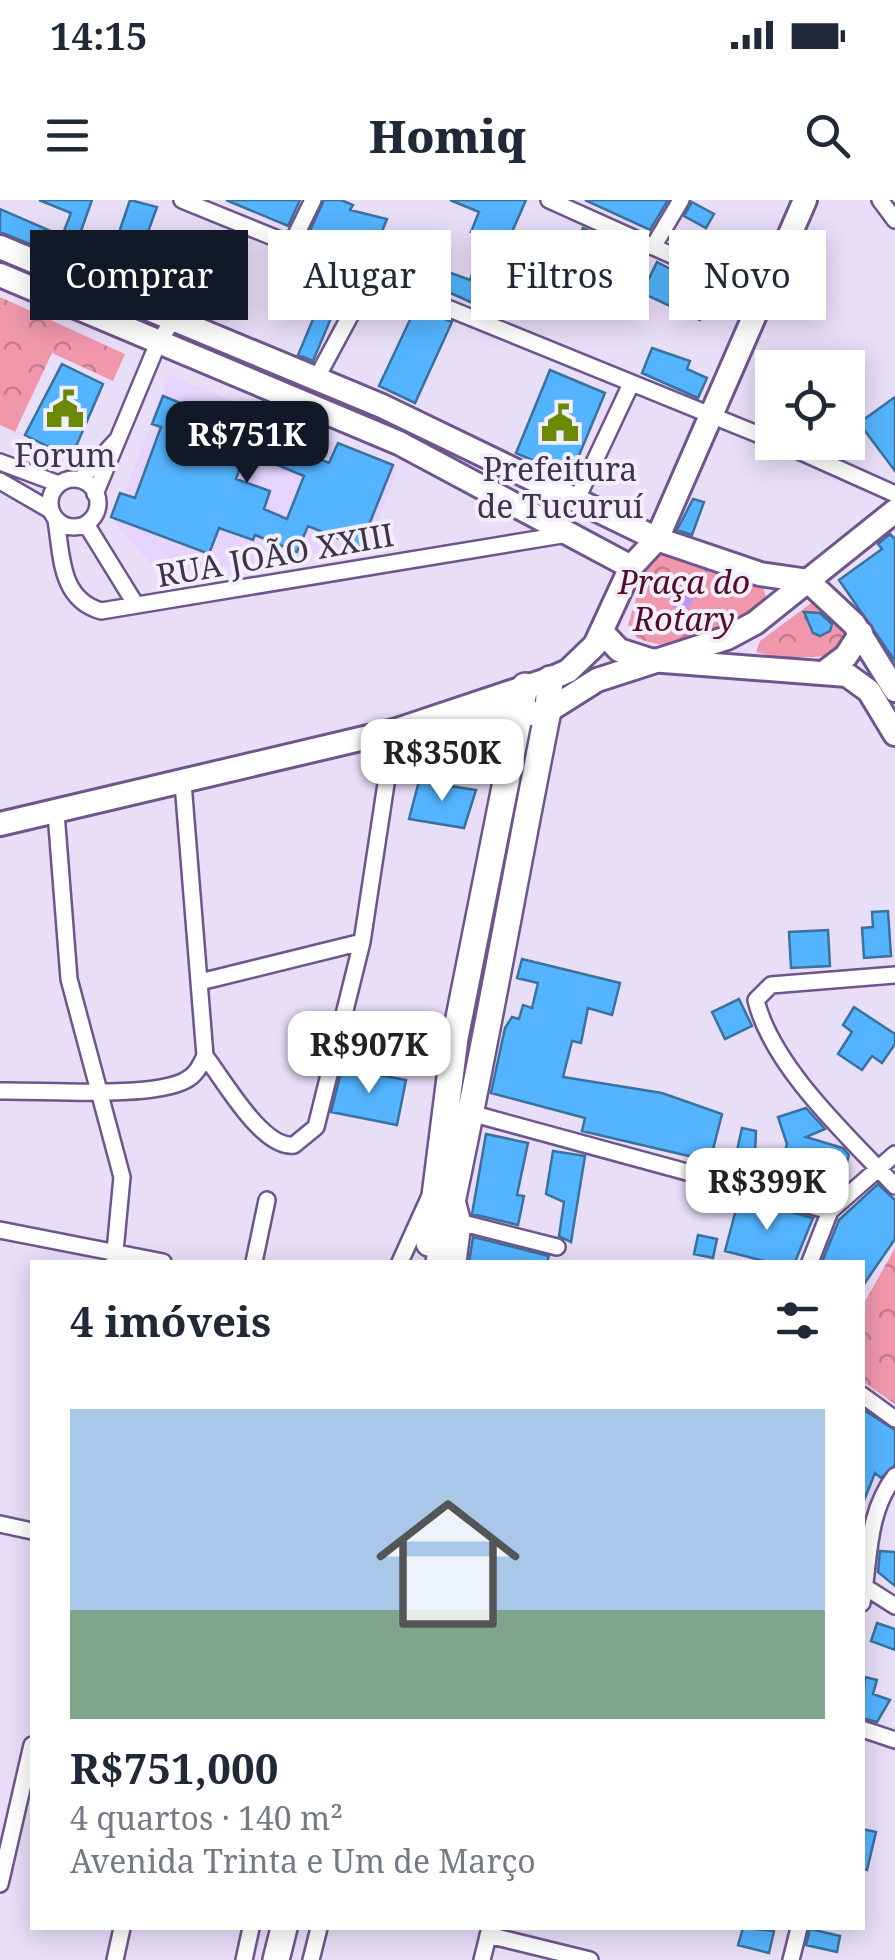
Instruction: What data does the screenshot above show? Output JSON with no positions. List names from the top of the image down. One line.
{"streets":{"street":["RUA JOÃO XXIII"]},"parks":["Praça do Rotary"],"places":{"public building":["Forum","Prefeitura de Tucuruí"]},"page":{"status":"14:15","header":"Homiq","chip":["Comprar","Alugar","Filtros","Novo"],"price":["R$751K","R$350K","R$907K","R$399K"],"heading":"4 imóveis","list":[{"name":"R$751,000","note":"4 quartos · 140 m² · Avenida Trinta e Um de Março"}]}}
